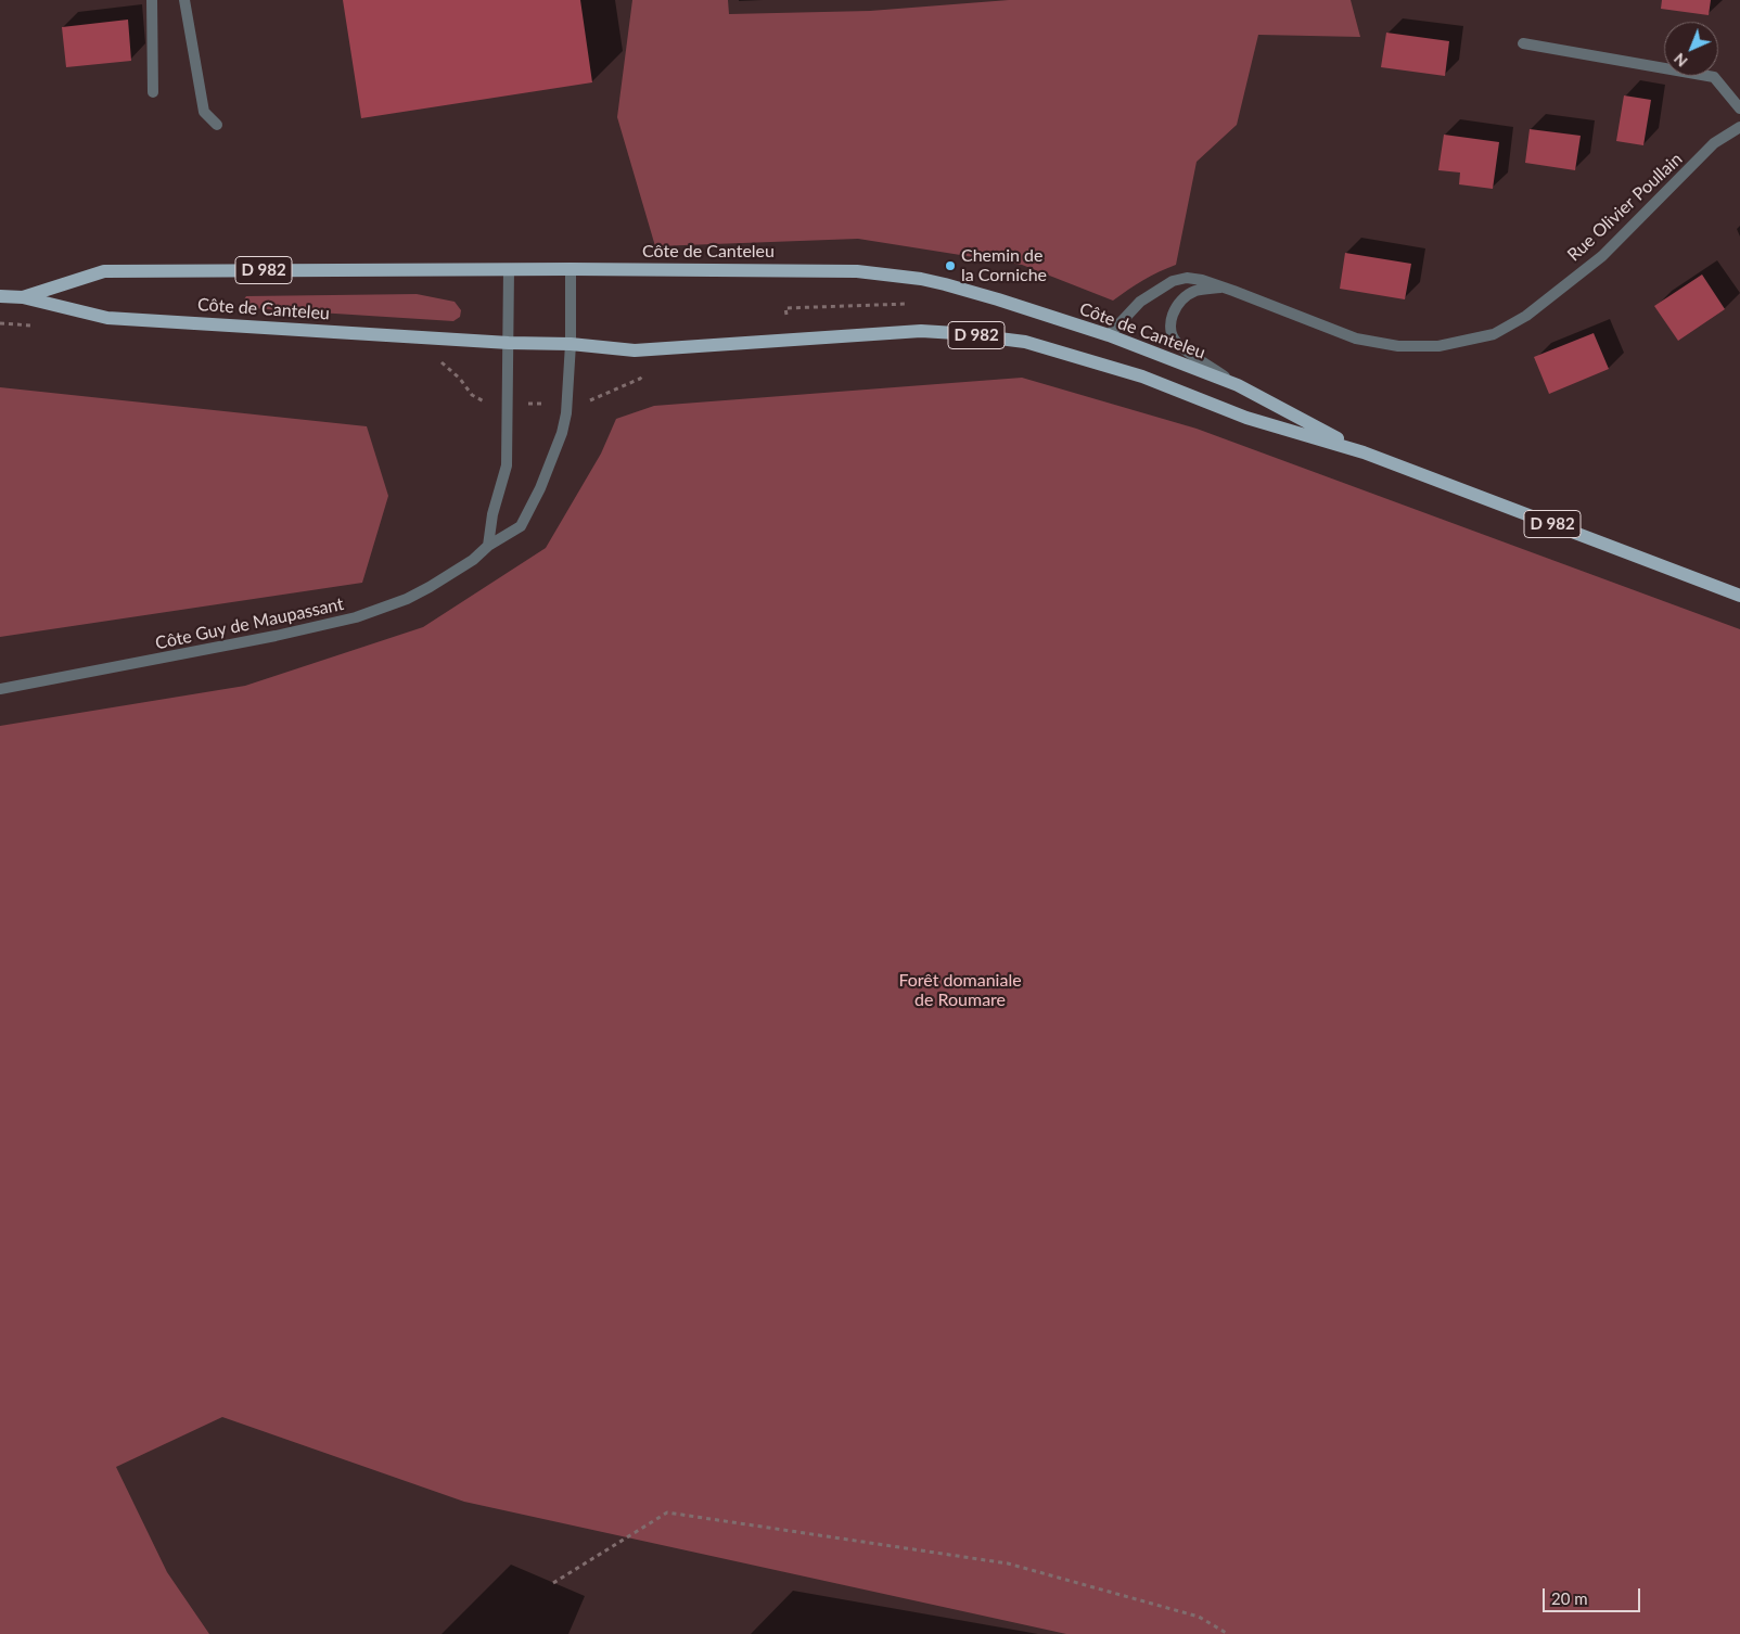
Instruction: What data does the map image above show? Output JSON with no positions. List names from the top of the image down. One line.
{"streets":{"main road":["Côte de Canteleu","D 982"],"street":["Rue Olivier Poullain","Côte Guy de Maupassant"]},"crossings":[["Rue Olivier Poullain","Côte de Canteleu"],["Côte de Canteleu","Côte Guy de Maupassant"]],"parks":["Forêt domaniale de Roumare"],"places":["Chemin de la Corniche"],"scale_bar":"20 m","north":"bottom left"}
